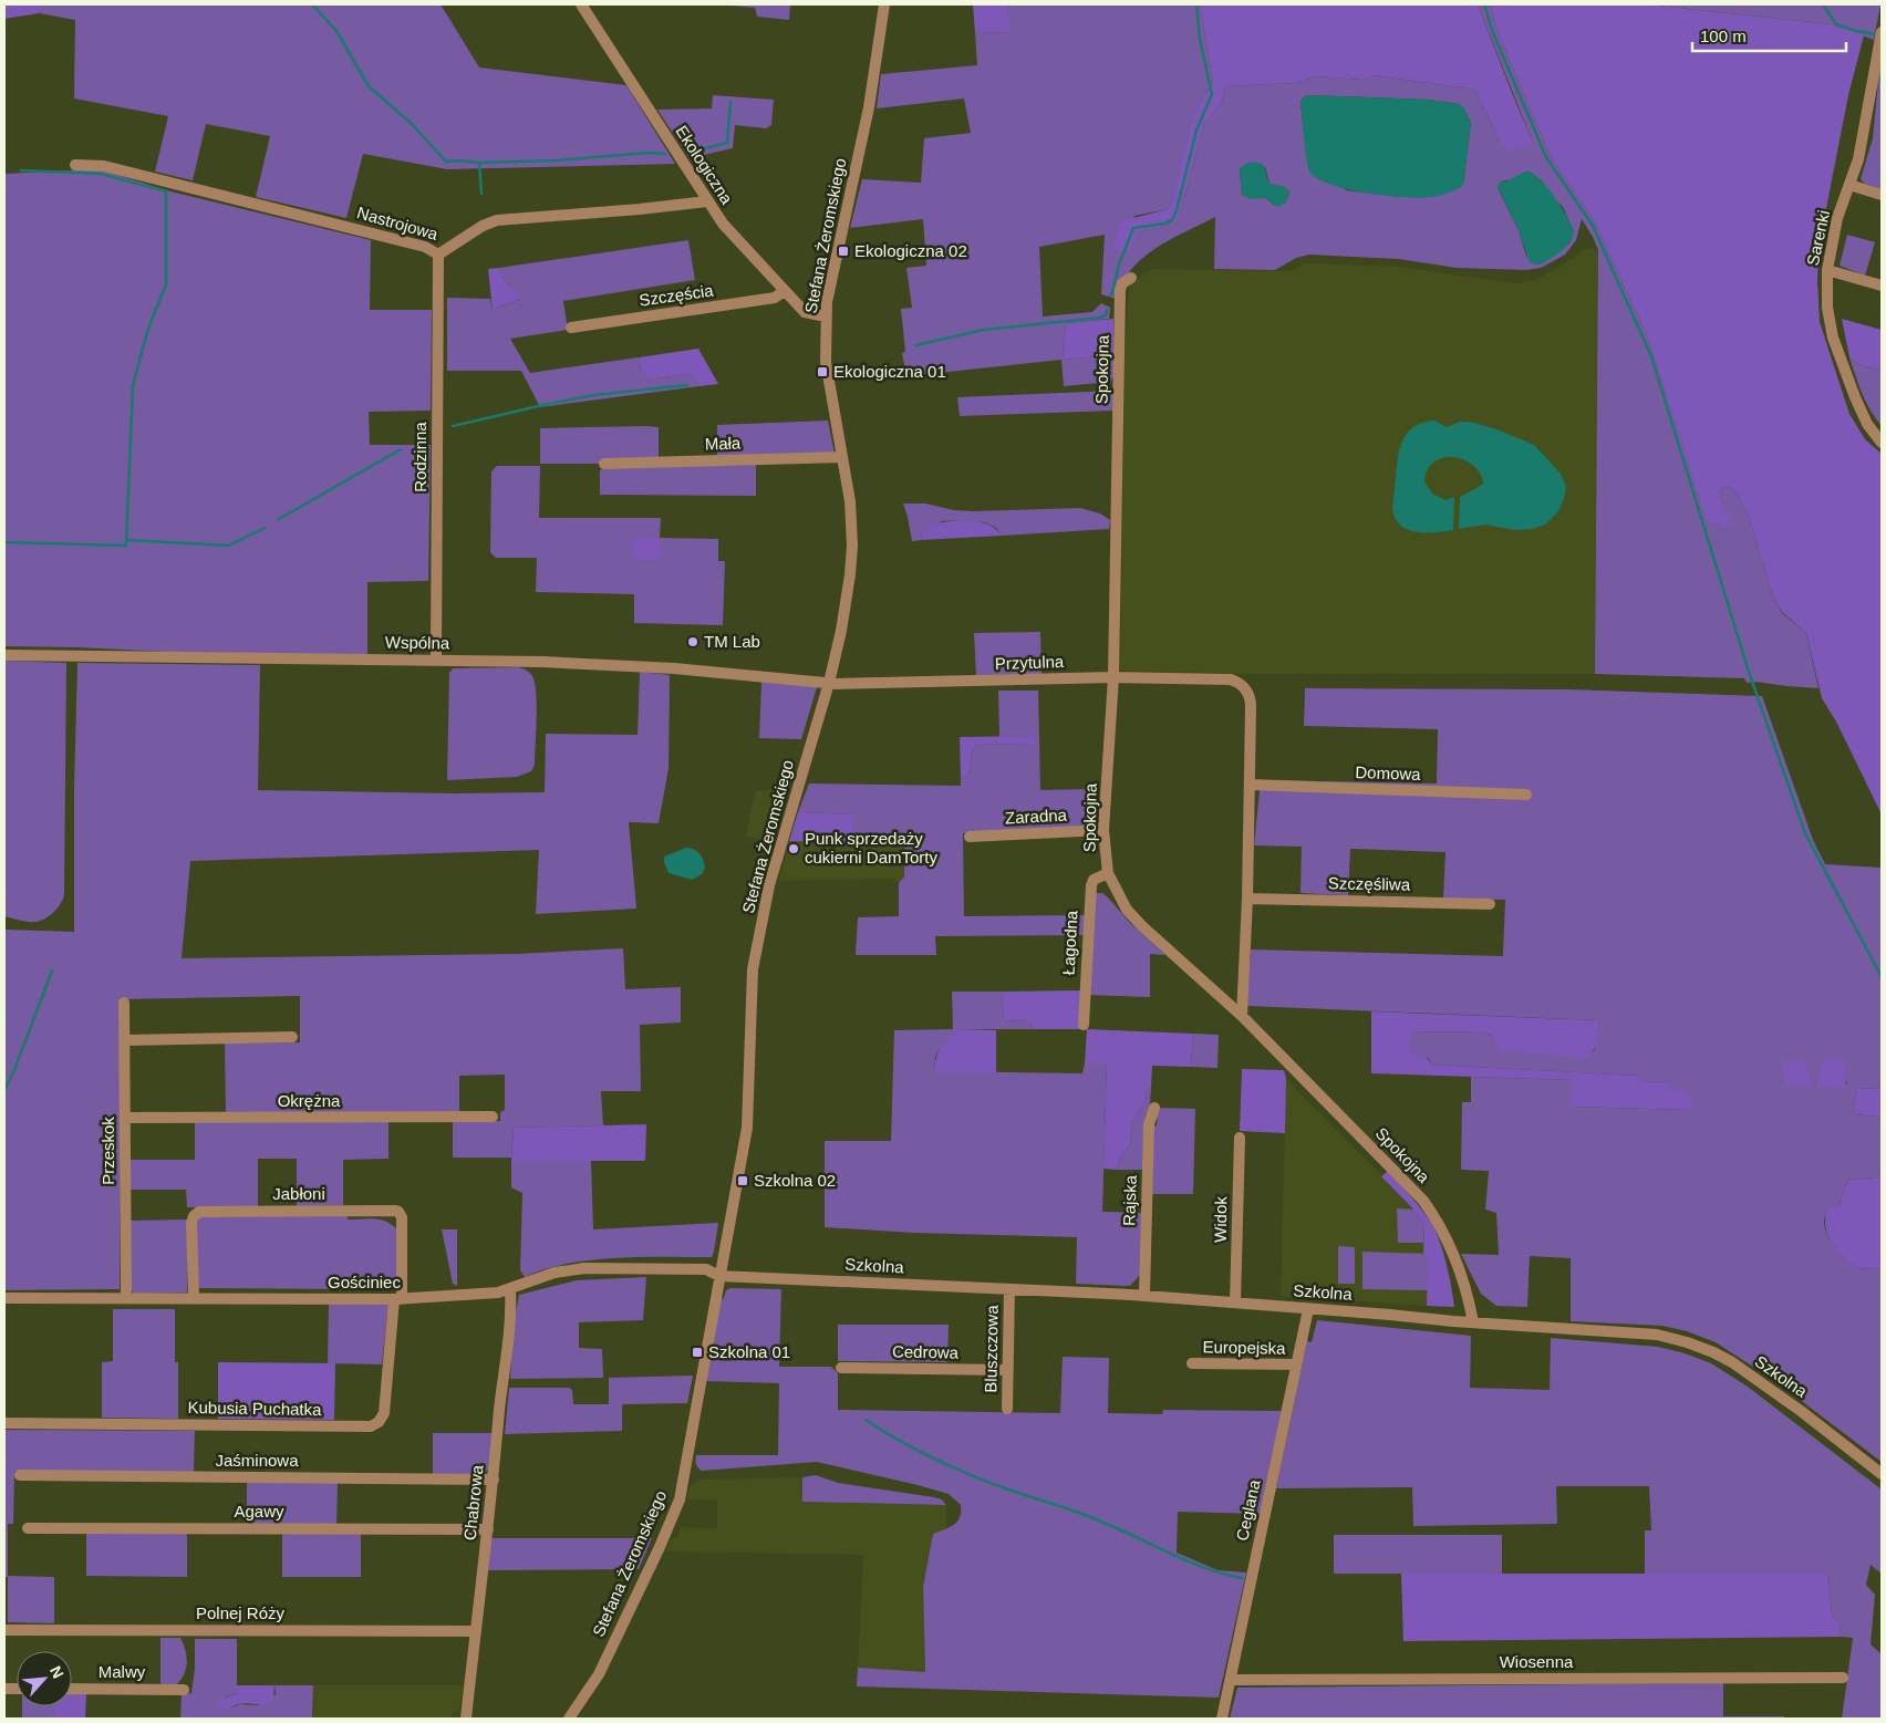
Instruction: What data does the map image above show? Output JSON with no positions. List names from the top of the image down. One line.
{"streets":{"street":["Ekologiczna","Nastrojowa","Stefana Żeromskiego","Sarenki","Szczęścia","Spokojna","Mała","Rodzinna","Wspólna","Przytulna","Domowa","Zaradna","Szczęśliwa","Łagodna","Okrężna","Przeskok","Jabłoni","Rajska","Widok","Szkolna","Gościniec","Europejska","Bluszczowa","Cedrowa","Kubusia Puchatka","Jaśminowa","Chabrowa","Ceglana","Agawy","Polnej Róży","Wiosenna","Malwy"]},"crossings":[["Ekologiczna","Nastrojowa"],["Ekologiczna","Stefana Żeromskiego"],["Ekologiczna","Szczęścia"],["Nastrojowa","Rodzinna"],["Stefana Żeromskiego","Mała"],["Stefana Żeromskiego","Wspólna"],["Stefana Żeromskiego","Przytulna"],["Stefana Żeromskiego","Szkolna"],["Stefana Żeromskiego","Gościniec"],["Spokojna","Przytulna"],["Spokojna","Zaradna"],["Spokojna","Łagodna"],["Spokojna","Szkolna"],["Rodzinna","Wspólna"],["Wspólna","Przytulna"],["Przytulna","Domowa"],["Okrężna","Przeskok"],["Przeskok","Gościniec"],["Jabłoni","Gościniec"],["Jabłoni","Kubusia Puchatka"],["Rajska","Szkolna"],["Widok","Szkolna"],["Szkolna","Gościniec"],["Szkolna","Bluszczowa"],["Szkolna","Ceglana"],["Gościniec","Kubusia Puchatka"],["Gościniec","Chabrowa"],["Europejska","Ceglana"],["Bluszczowa","Cedrowa"],["Jaśminowa","Chabrowa"],["Chabrowa","Agawy"],["Chabrowa","Polnej Róży"],["Ceglana","Wiosenna"]],"places":{"transit":["Ekologiczna 02","Ekologiczna 01","Szkolna 02","Szkolna 01"],"other":["TM Lab","Punk sprzedaży cukierni DamTorty"]},"scale_bar":"100 m","north":"top right"}
